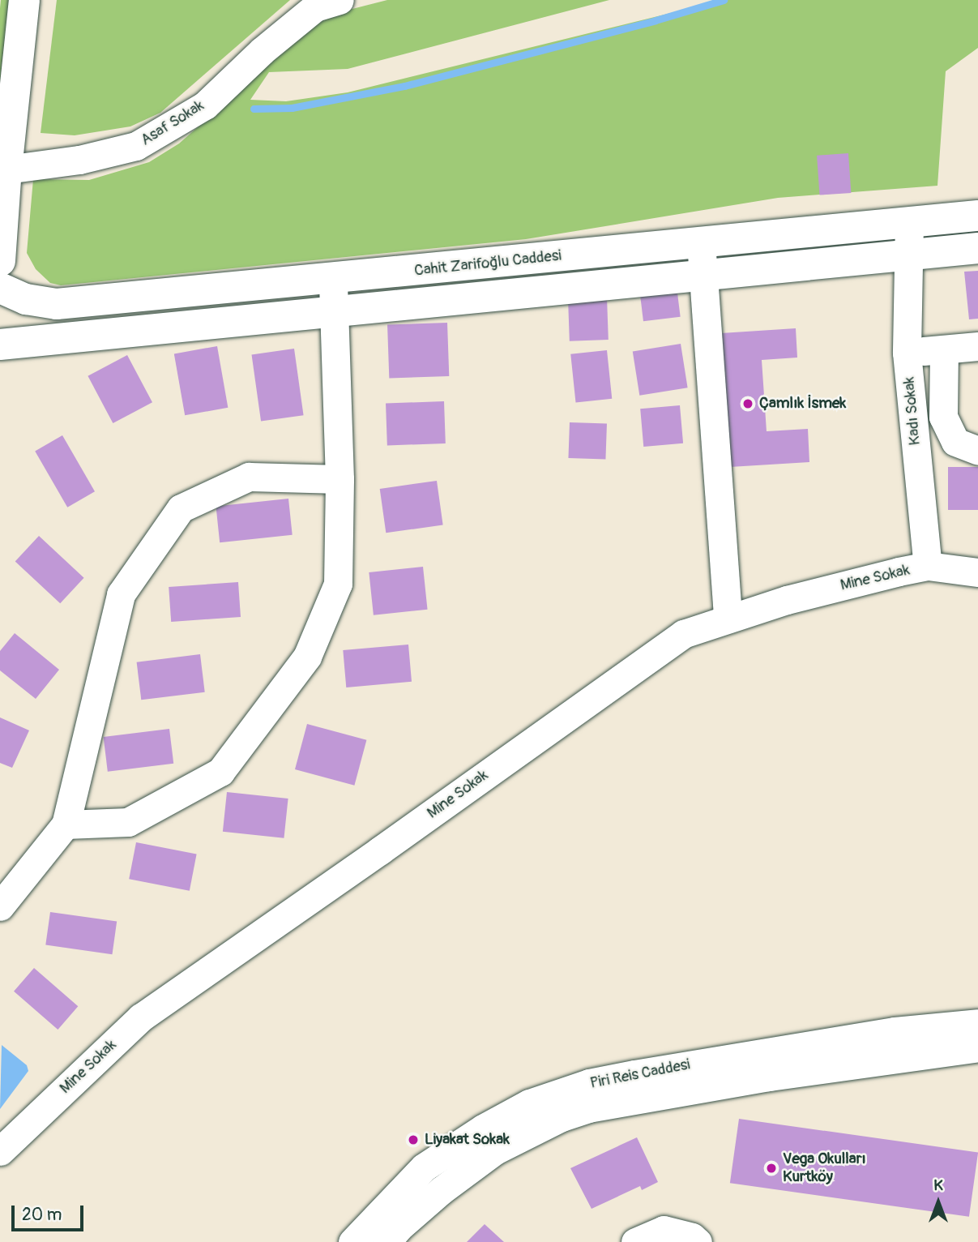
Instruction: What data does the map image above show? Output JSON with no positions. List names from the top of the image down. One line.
{"streets":{"main road":["Cahit Zarifoğlu Caddesi"],"street":["Asaf Sokak","Kadı Sokak","Mine Sokak","Piri Reis Caddesi"]},"crossings":[["Cahit Zarifoğlu Caddesi","Kadı Sokak"],["Kadı Sokak","Mine Sokak"]],"places":["Çamlık İsmek","Liyakat Sokak","Vega Okulları Kurtköy"],"scale_bar":"20 m","north":"top"}
